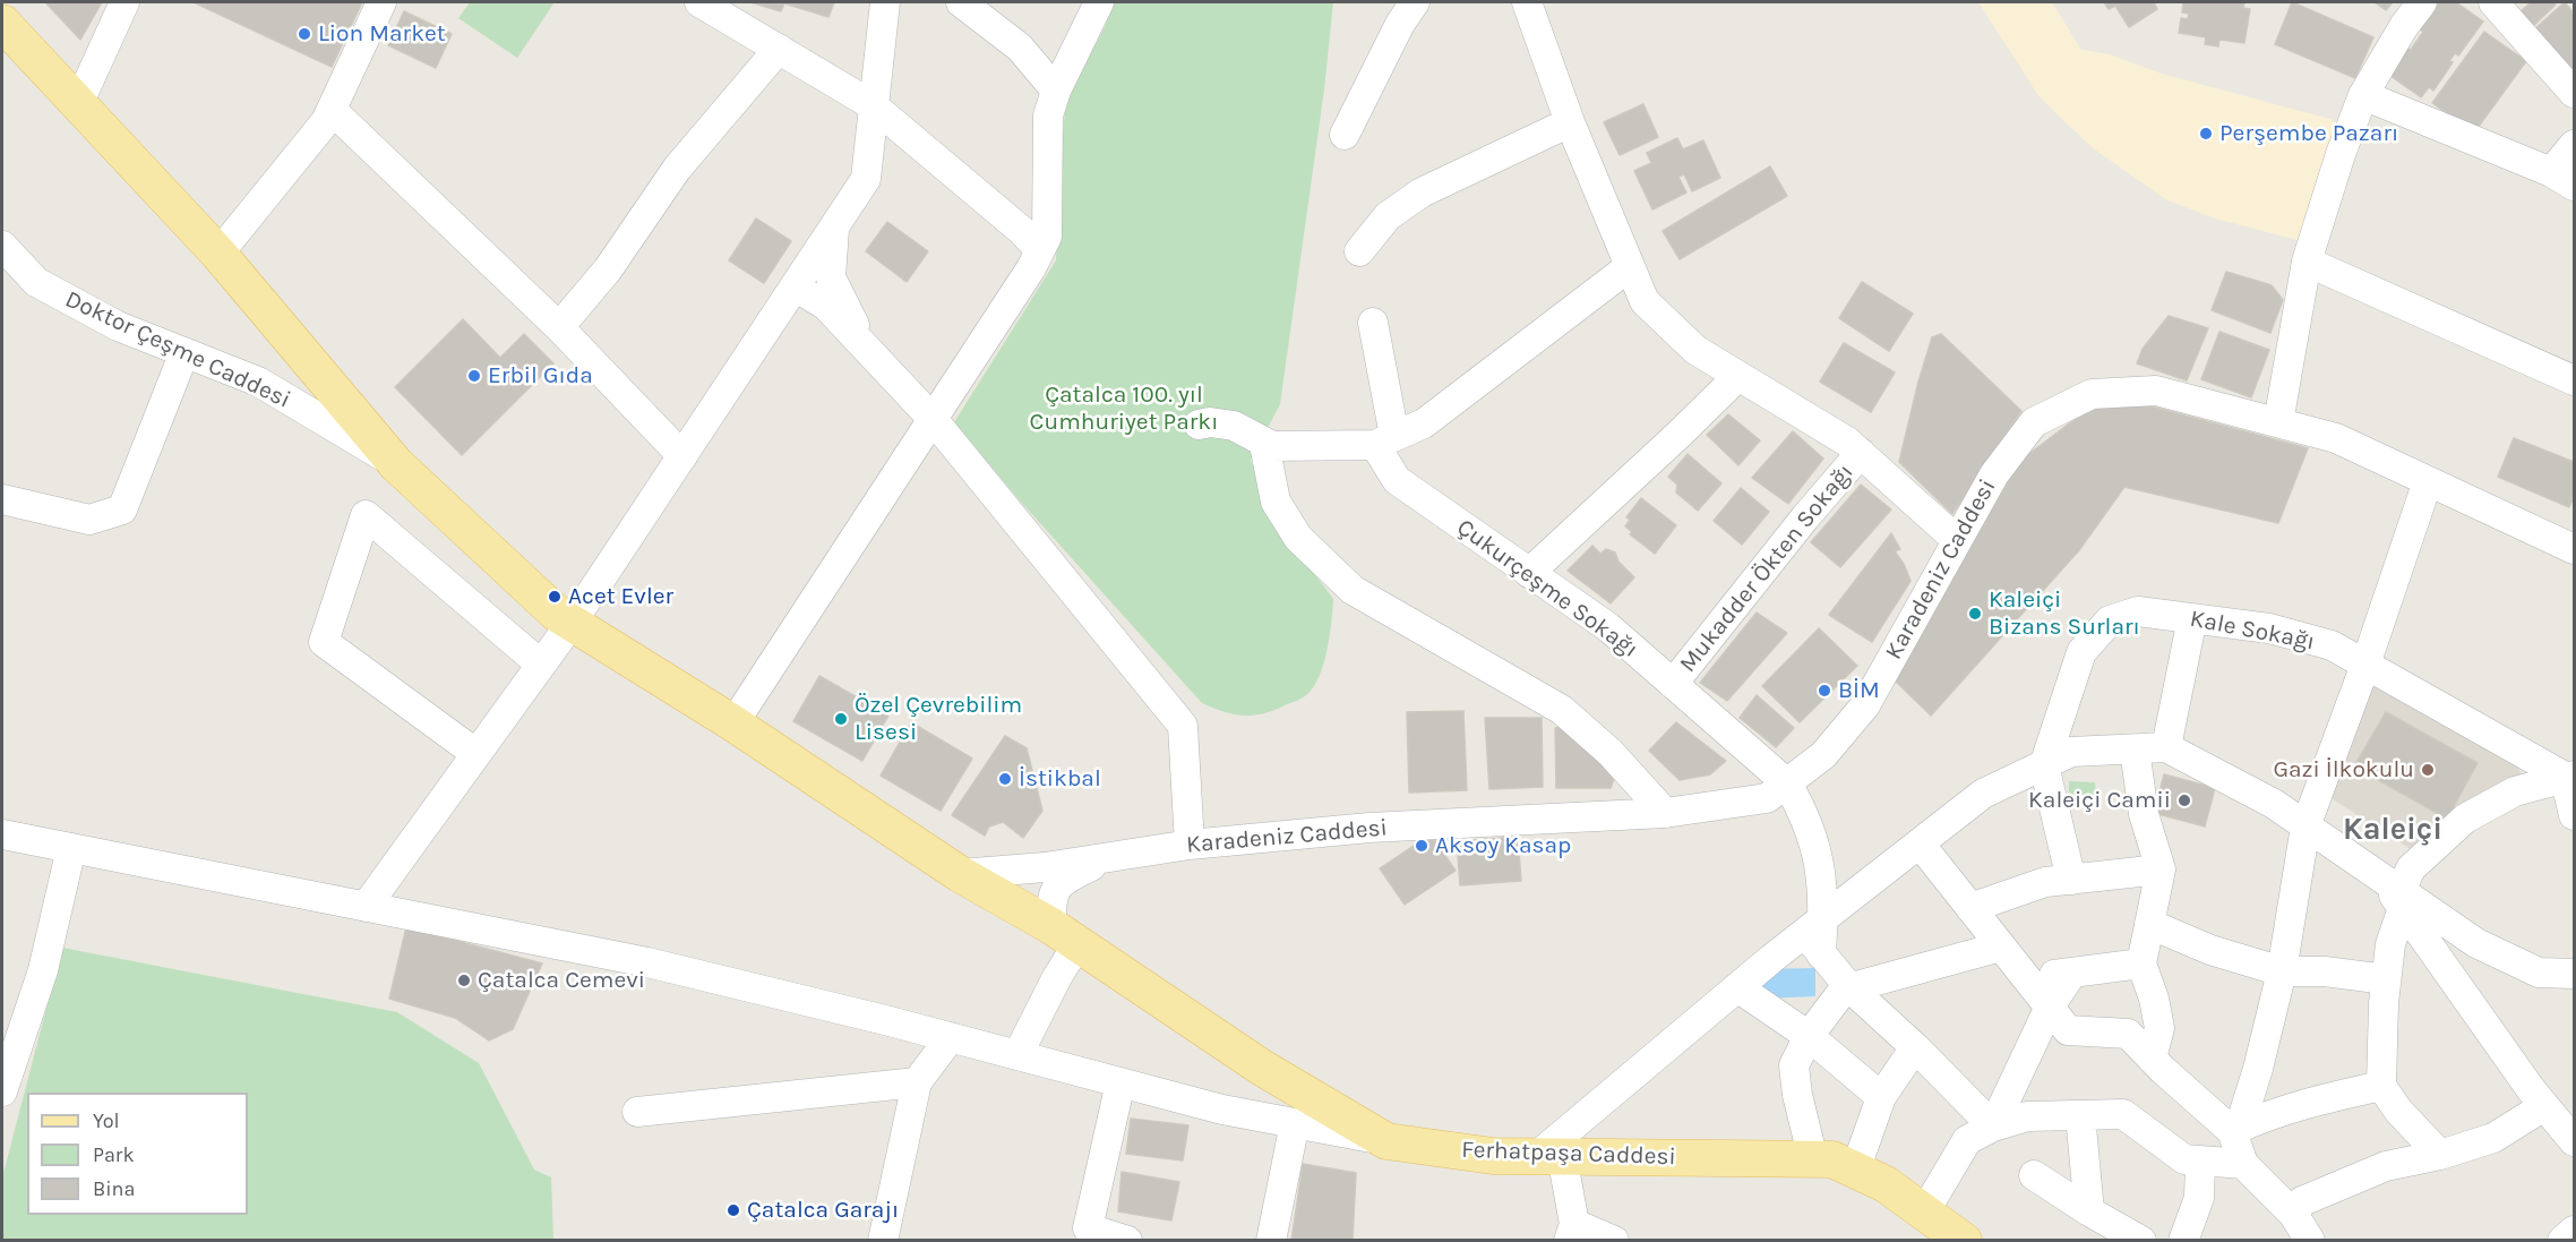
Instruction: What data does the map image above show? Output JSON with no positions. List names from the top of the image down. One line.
{"streets":{"main road":["Ferhatpaşa Caddesi"],"street":["Doktor Çeşme Caddesi","Mukadder Ökten Sokağı","Karadeniz Caddesi","Çukurçeşme Sokağı","Kale Sokağı"]},"crossings":[["Doktor Çeşme Caddesi","Ferhatpaşa Caddesi"],["Mukadder Ökten Sokağı","Çukurçeşme Sokağı"],["Karadeniz Caddesi","Çukurçeşme Sokağı"],["Karadeniz Caddesi","Ferhatpaşa Caddesi"]],"districts":["Kaleiçi"],"parks":["Çatalca 100. yıl Cumhuriyet Parkı"],"places":["Lion Market","Perşembe Pazarı","Erbil Gıda","Acet Evler","Kaleiçi Bizans Surları","BİM","Özel Çevrebilim Lisesi","Gazi İlkokulu","İstikbal","Kaleiçi Camii","Aksoy Kasap","Çatalca Cemevi","Çatalca Garajı"],"legend":["Yol","Park","Bina"]}
